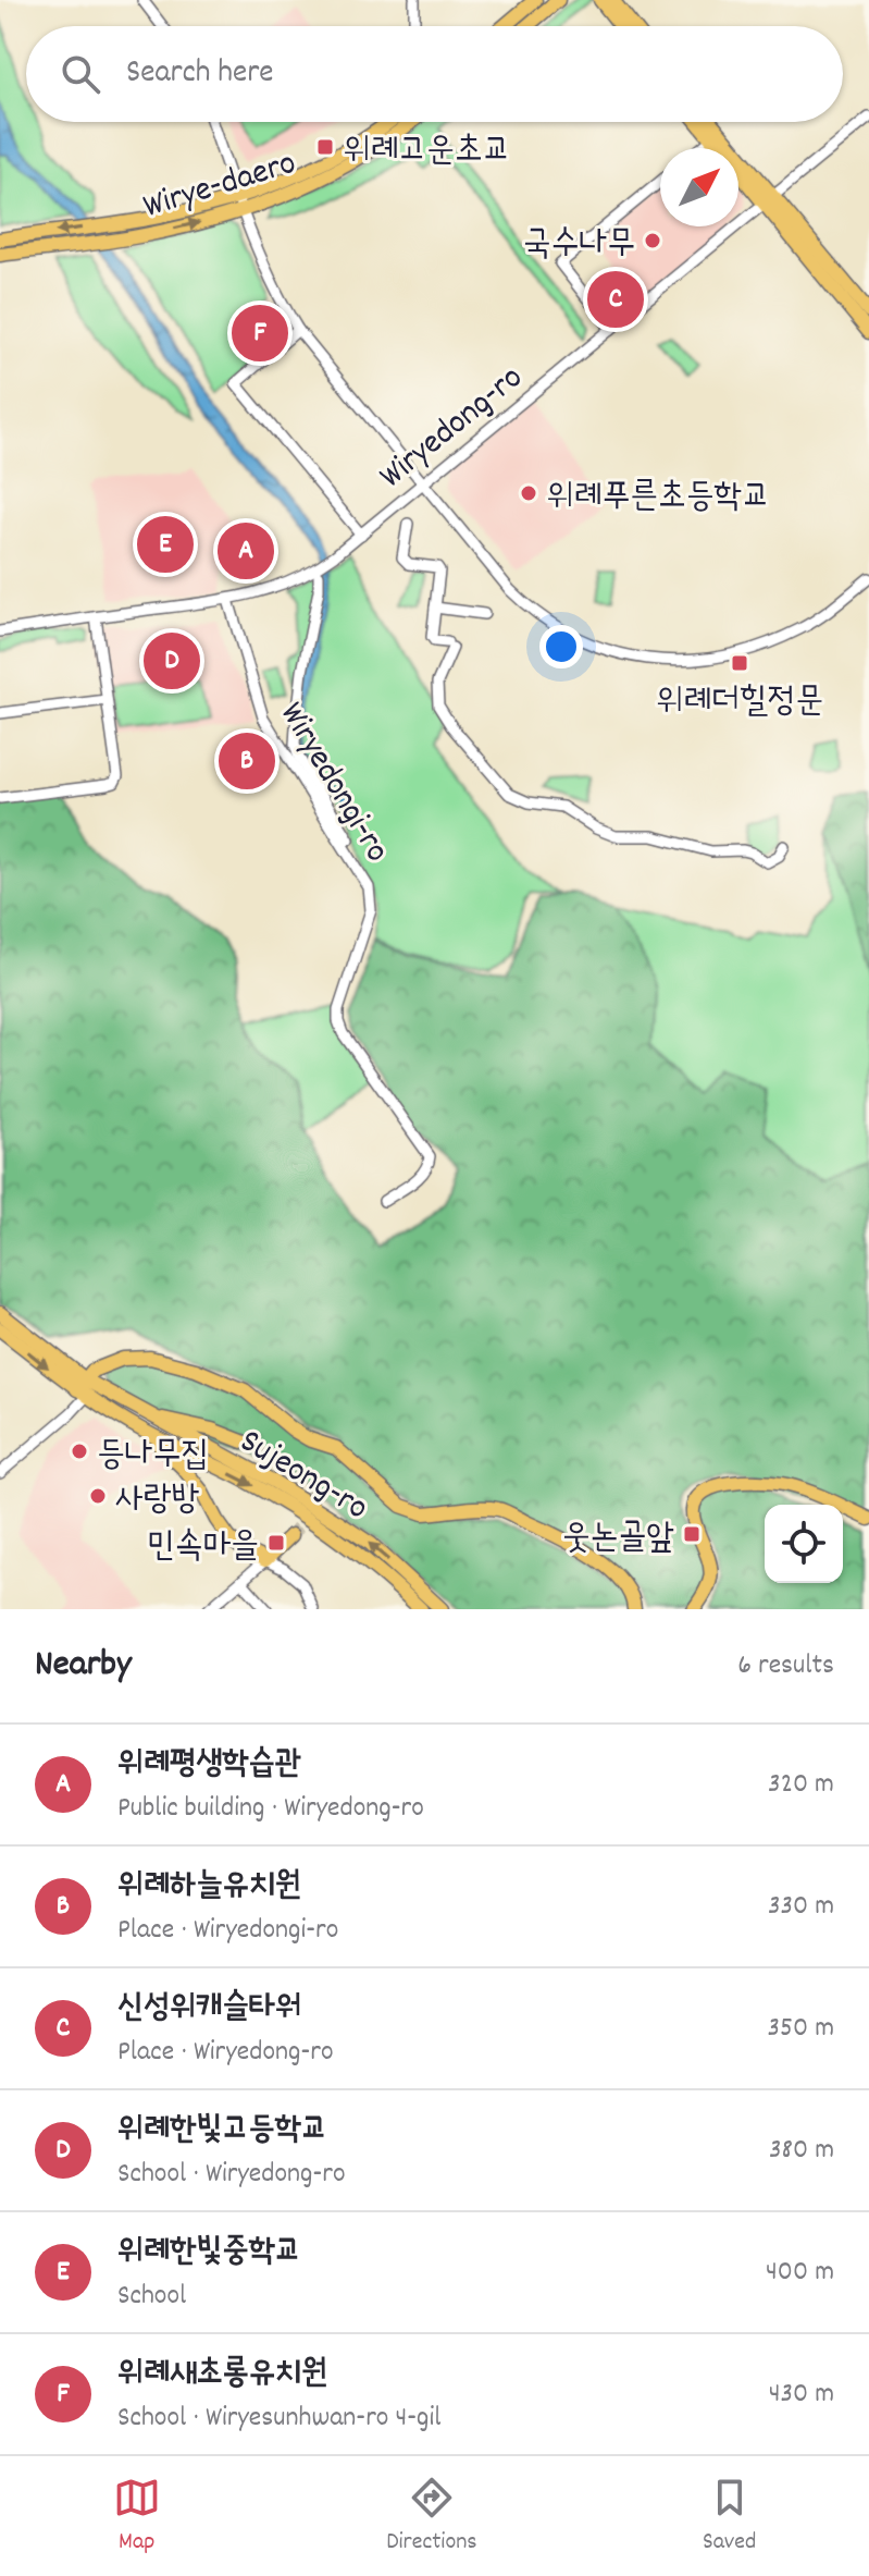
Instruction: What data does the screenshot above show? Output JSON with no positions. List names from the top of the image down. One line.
{"streets":{"main road":["Wirye-daero","Sujeong-ro"],"street":["Wiryedong-ro","Wiryedongi-ro"]},"crossings":[["Wiryedong-ro","Wiryedongi-ro"]],"places":{"transit":["위례고운초교","위례더힐정문","웃논골앞","민속마을"],"other":["국수나무","위례푸른초등학교","등나무집","사랑방"]},"north":"top right","page":{"search":"Search here","pins":["C","F","E","A","D","B"],"heading":["Nearby","6 results"],"list":[{"mark":"A","name":"위례평생학습관","note":"Public building · Wiryedong-ro","value":"320 m"},{"mark":"B","name":"위례하늘유치원","note":"Place · Wiryedongi-ro","value":"330 m"},{"mark":"C","name":"신성위캐슬타워","note":"Place · Wiryedong-ro","value":"350 m"},{"mark":"D","name":"위례한빛고등학교","note":"School · Wiryedong-ro","value":"380 m"},{"mark":"E","name":"위례한빛중학교","note":"School","value":"400 m"},{"mark":"F","name":"위례새초롱유치원","note":"School · Wiryesunhwan-ro 4-gil","value":"430 m"}],"nav":["Map","Directions","Saved"]}}
